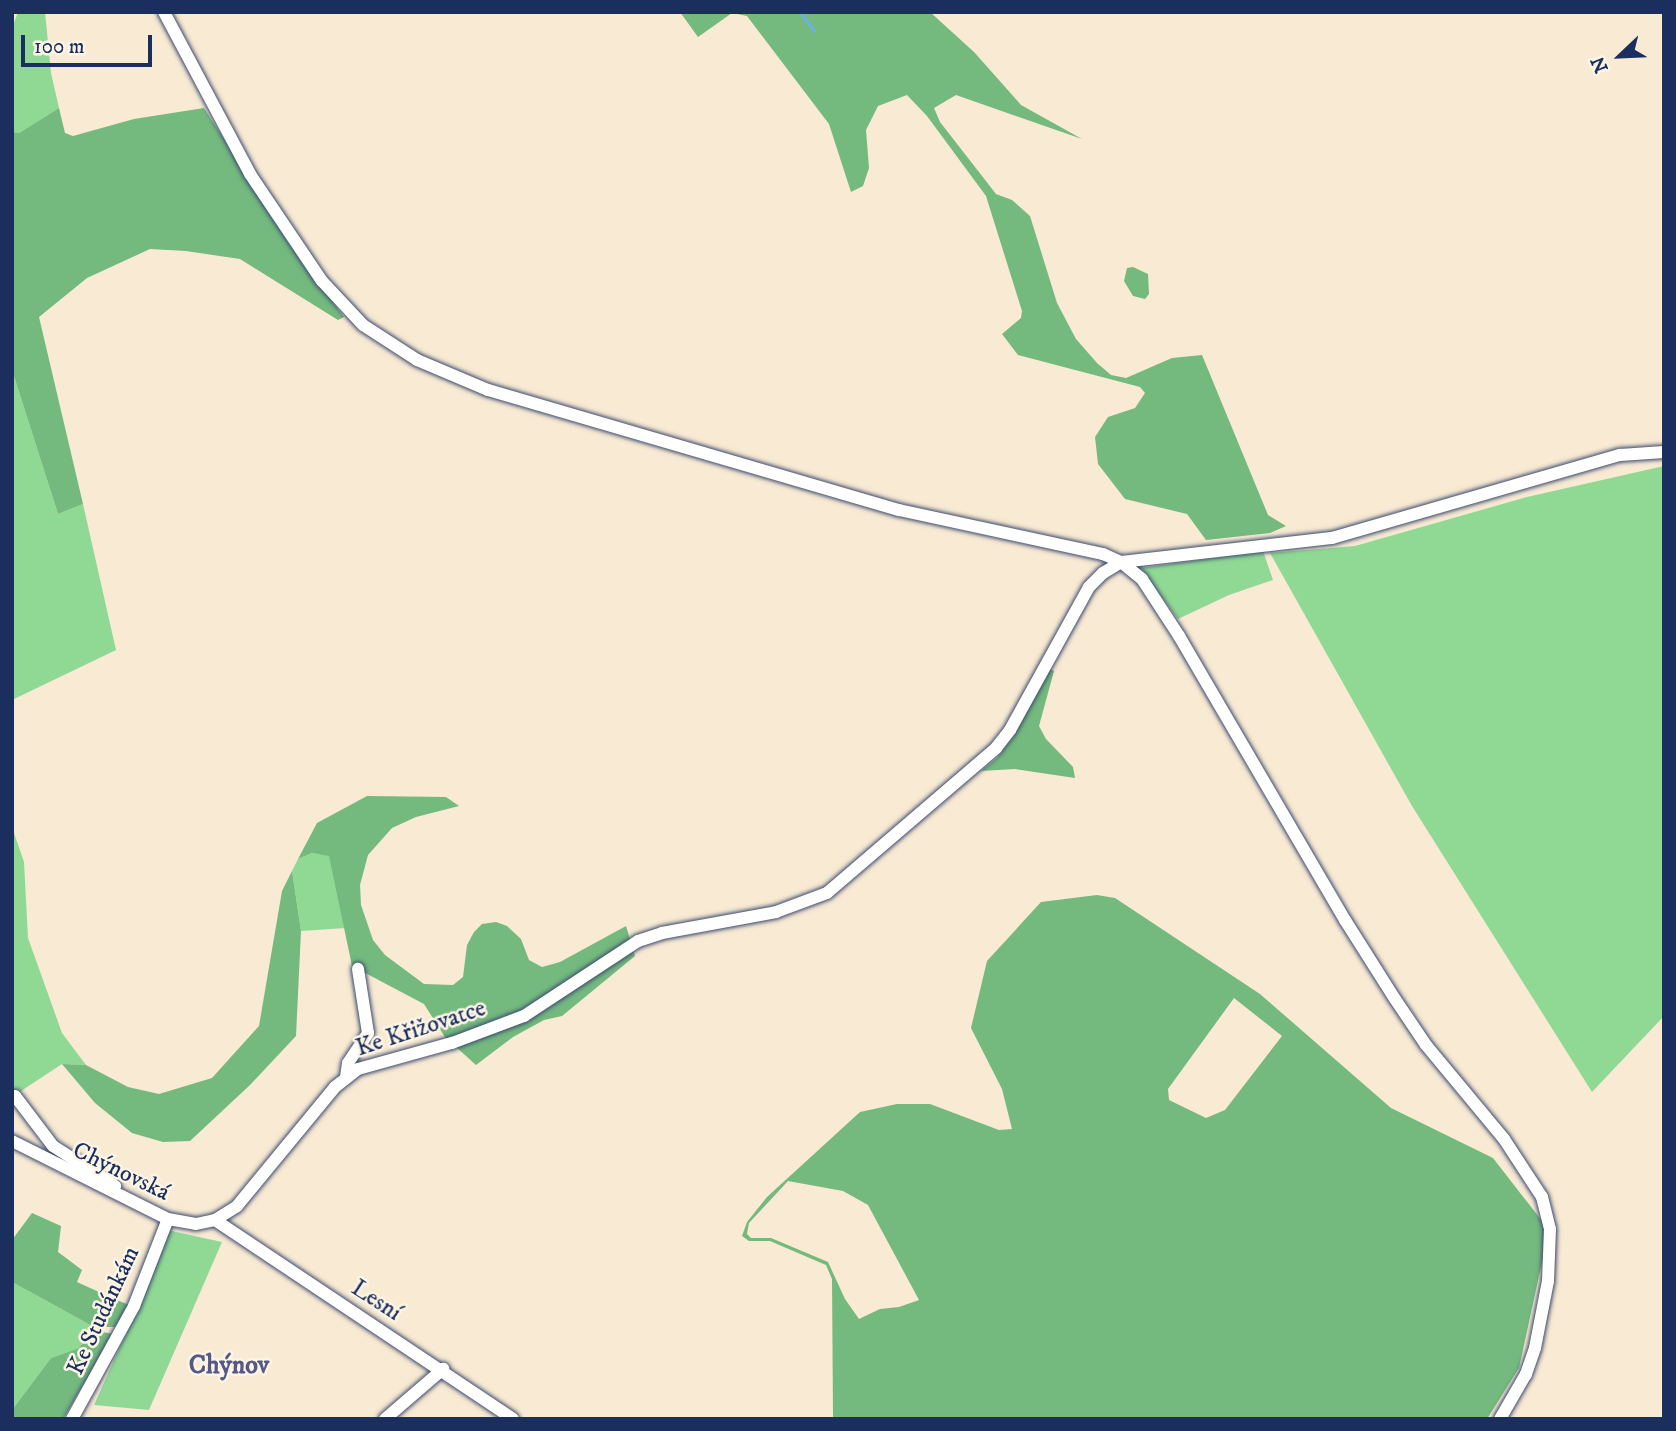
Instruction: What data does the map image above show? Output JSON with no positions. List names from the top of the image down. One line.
{"streets":{"street":["Ke Křižovatce","Chýnovská","Lesní","Ke Studánkám"]},"crossings":[["Ke Křižovatce","Chýnovská"],["Ke Křižovatce","Lesní"],["Chýnovská","Lesní"],["Chýnovská","Ke Studánkám"]],"districts":["Chýnov"],"scale_bar":"100 m","north":"bottom left"}
